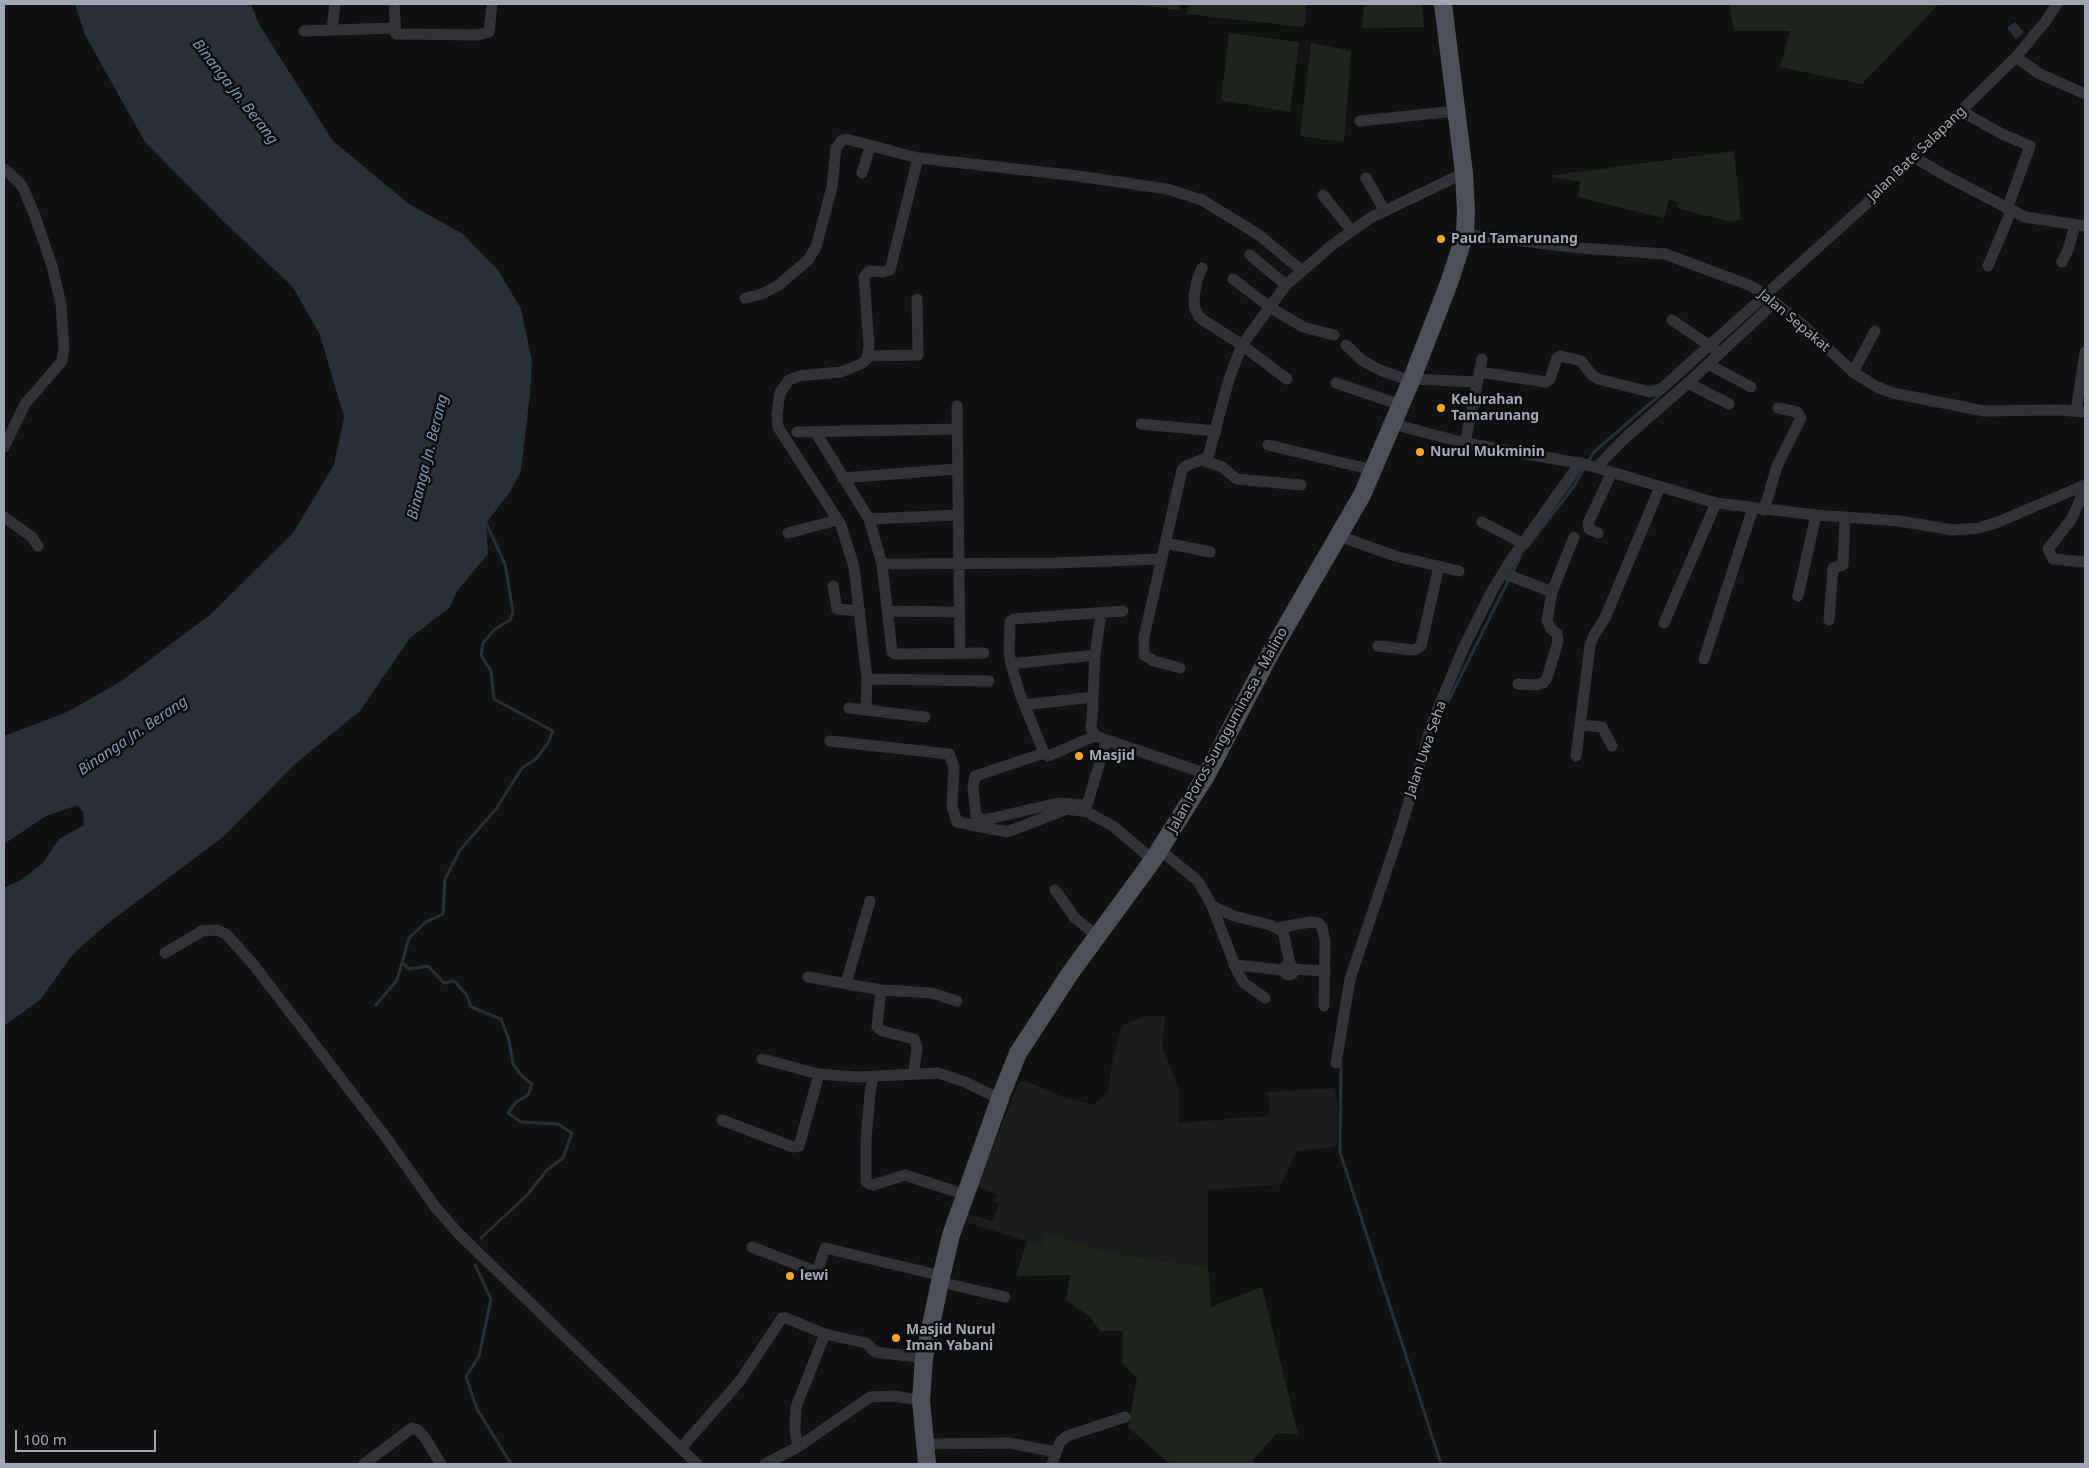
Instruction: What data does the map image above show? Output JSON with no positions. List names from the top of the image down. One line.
{"streets":{"main road":["Jalan Poros Sungguminasa - Malino"],"street":["Jalan Bate Salapang","Jalan Sepakat","Jalan Uwa Seha"]},"crossings":[["Jalan Bate Salapang","Jalan Sepakat"],["Jalan Bate Salapang","Jalan Uwa Seha"],["Jalan Sepakat","Jalan Poros Sungguminasa - Malino"]],"water":["Binanga Jn. Berang"],"places":["Paud Tamarunang","Kelurahan Tamarunang","Nurul Mukminin","Masjid","lewi","Masjid Nurul Iman Yabani"],"scale_bar":"100 m"}
